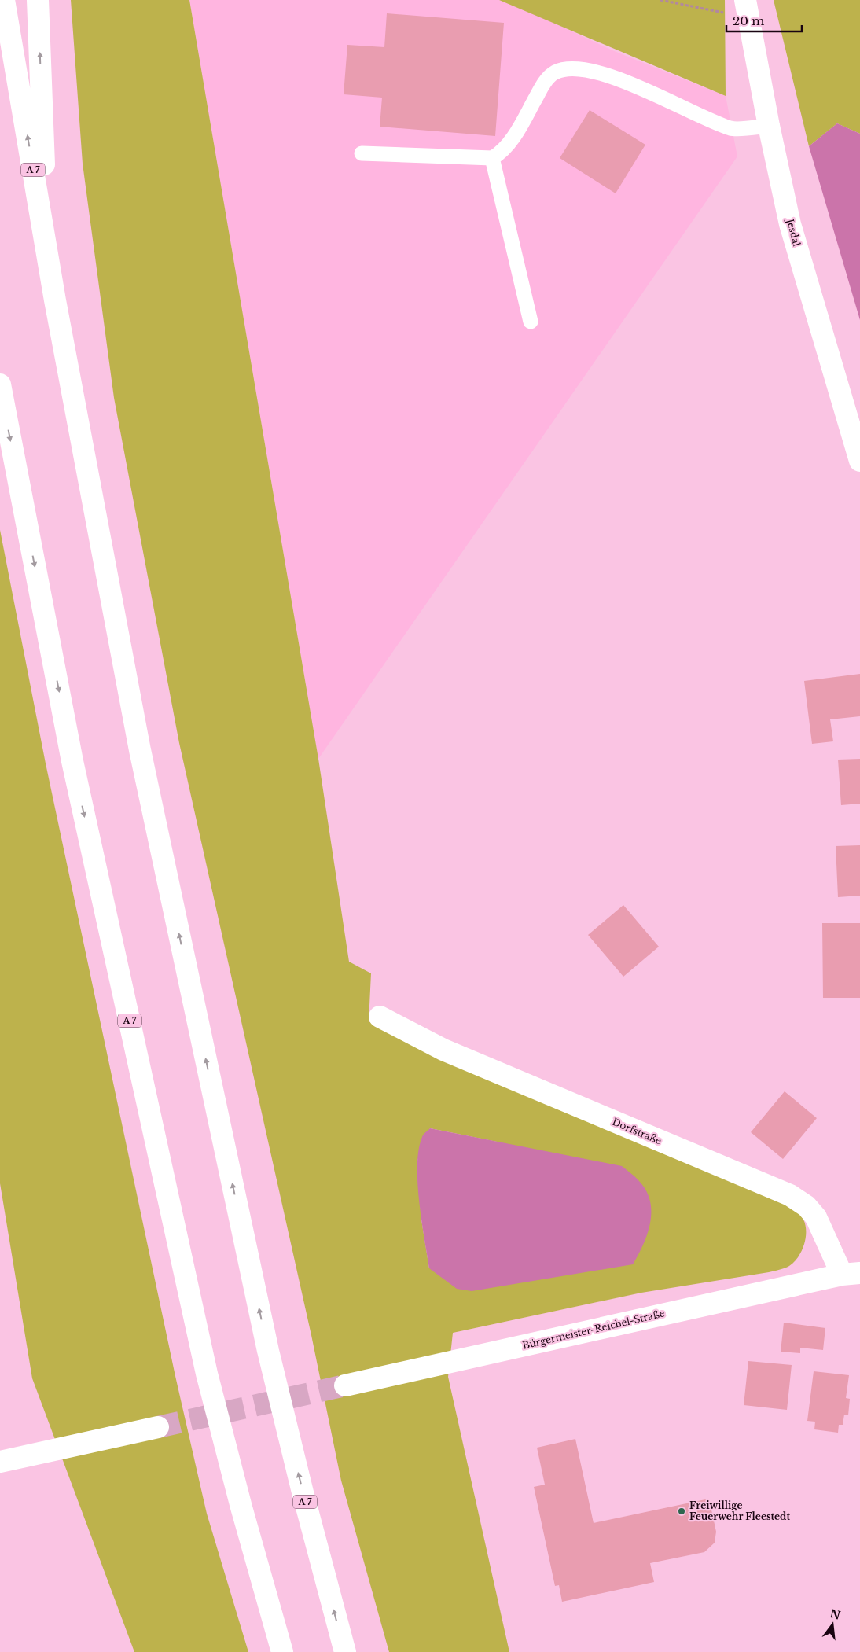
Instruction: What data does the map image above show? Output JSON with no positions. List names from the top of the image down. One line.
{"streets":{"main road":["A 7","Jesdal","Dorfstraße","Bürgermeister-Reichel-Straße"]},"crossings":[["Dorfstraße","Bürgermeister-Reichel-Straße"]],"places":["Freiwillige Feuerwehr Fleestedt"],"scale_bar":"20 m","north":"top"}
